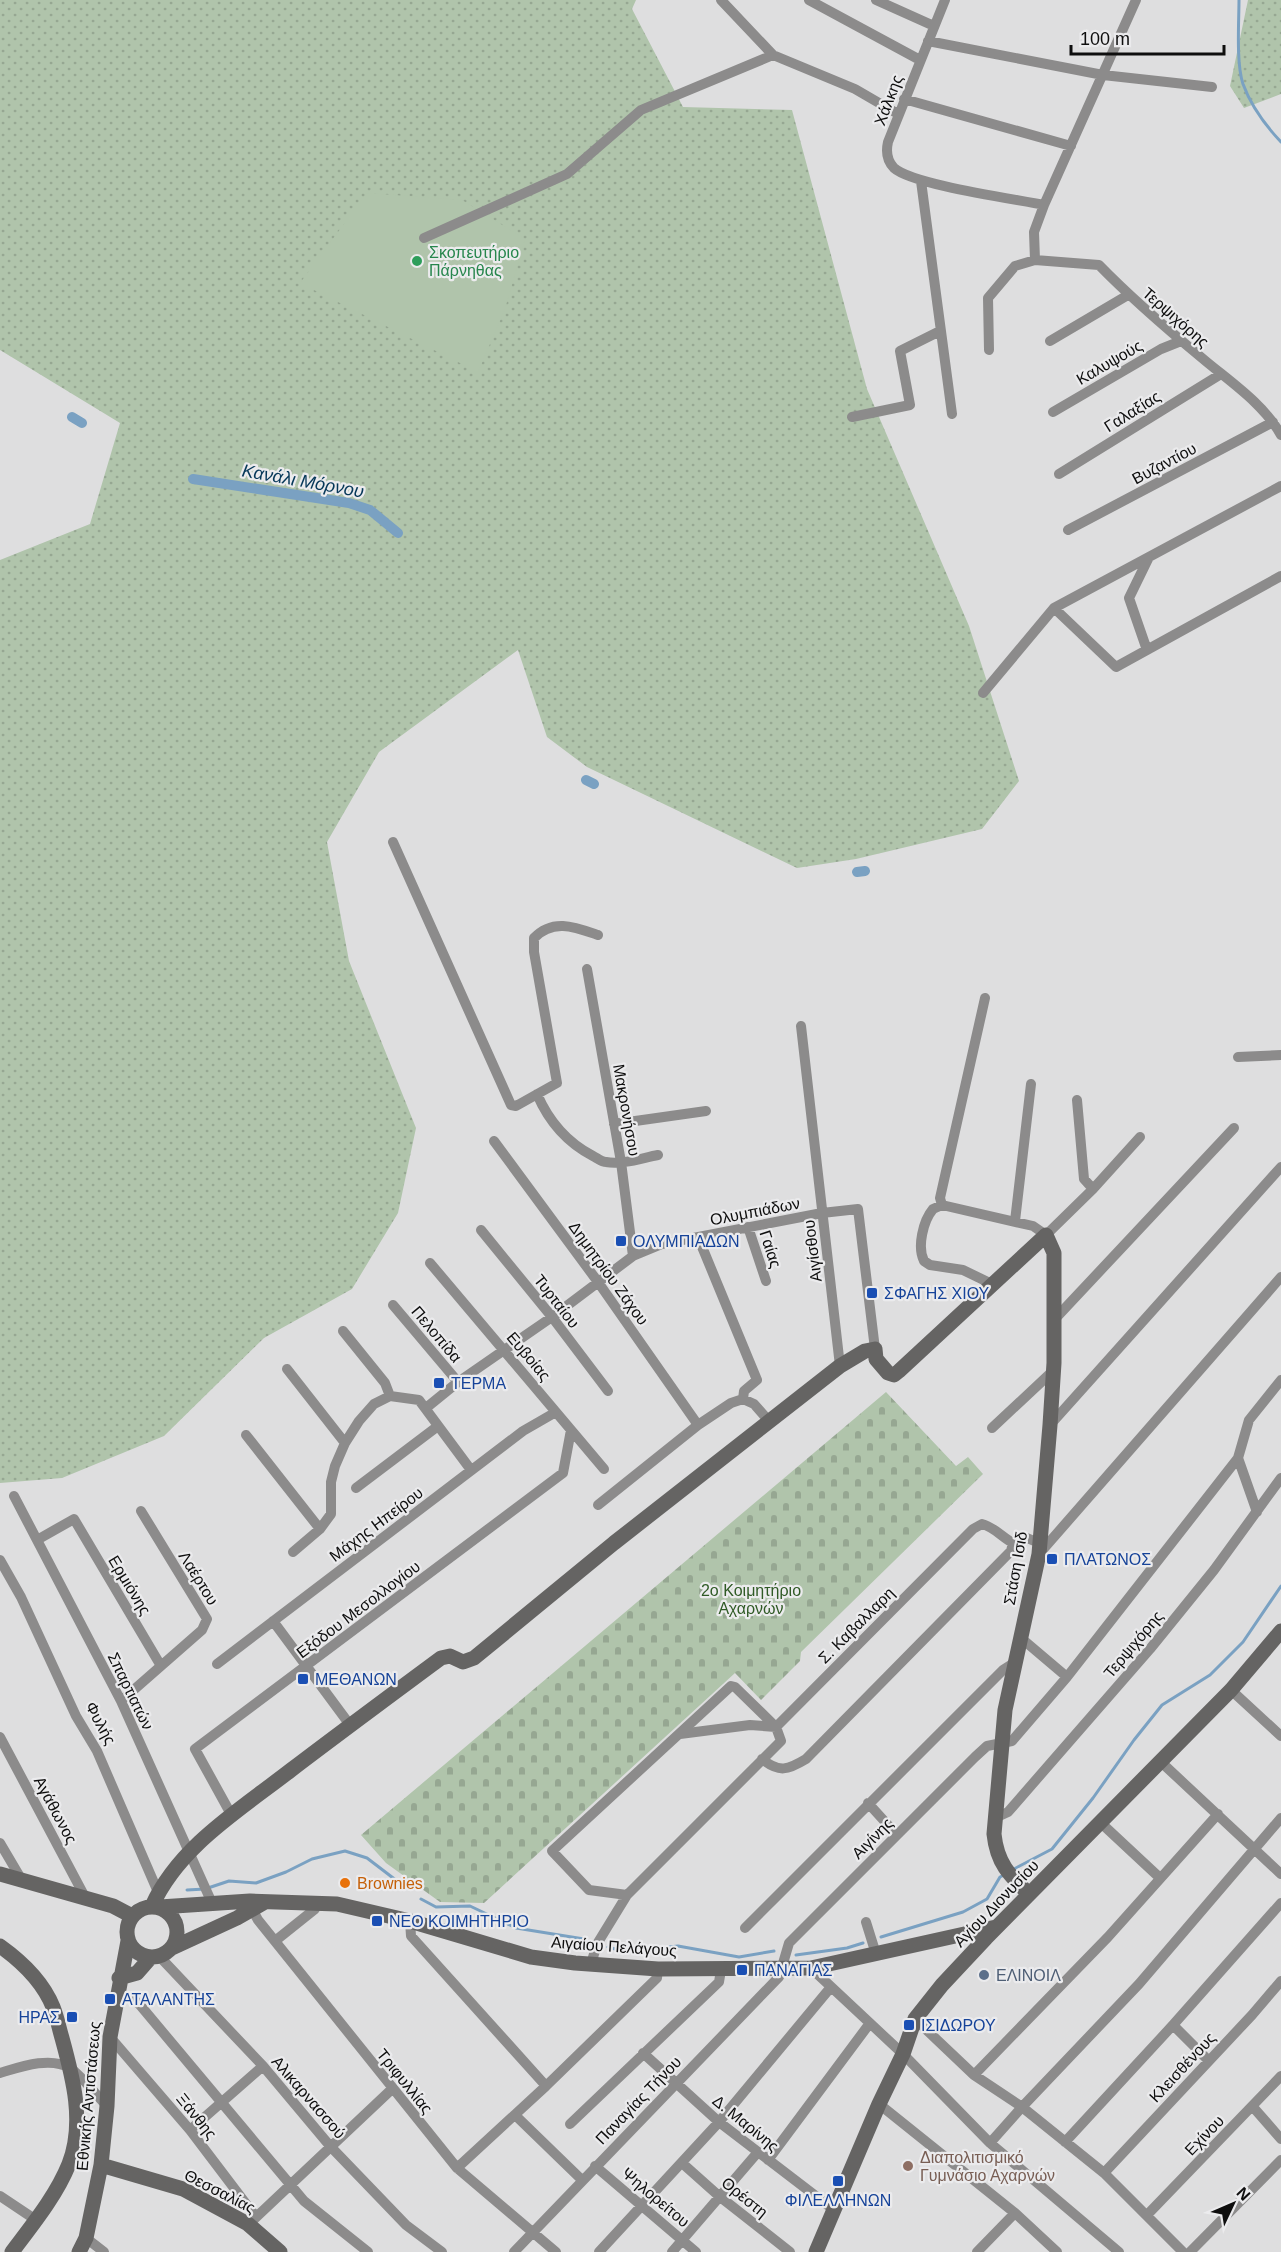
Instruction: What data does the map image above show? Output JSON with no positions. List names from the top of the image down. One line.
{"streets":{"street":["Χάλκης","Τερψιχόρης","Καλυψούς","Γαλαξίας","Βυζαντίου","Μακρονήσου","Ολυμπιάδων","Γαίας","Αιγίσθου","Δημητρίου Ζάχου","Τυρταίου","Πελοπίδα","Ευβοίας","Μάχης Ηπείρου","Στάση Ισιδ","Λαέρτου","Ερμιόνης","Εξόδου Μεσολλογίου","Σ. Καβαλλαρη","Σπαρτιατών","Φυλής","Αγάθωνος","Αιγίνης","Αγίου Διονυσίου","Αιγαίου Πελάγους","Κλεισθένους","Τριφυλλίας","Εθνικής Αντιστάσεως","Αλικαρνασσού","Παναγίας Τήνου","Ξάνθης","Δ. Μαρίνης","Εχίνου","Θεσσαλίας","Ψηλορείτου","Ορέστη"]},"crossings":[["Τερψιχόρης","Καλυψούς"],["Τερψιχόρης","Γαλαξίας"],["Τερψιχόρης","Βυζαντίου"],["Τερψιχόρης","Στάση Ισιδ"],["Μακρονήσου","Ολυμπιάδων"],["Ολυμπιάδων","Γαίας"],["Ολυμπιάδων","Αιγίσθου"],["Ολυμπιάδων","Δημητρίου Ζάχου"],["Ολυμπιάδων","Τυρταίου"],["Ολυμπιάδων","Πελοπίδα"],["Ολυμπιάδων","Ευβοίας"],["Ευβοίας","Μάχης Ηπείρου"],["Ευβοίας","Εξόδου Μεσολλογίου"],["Στάση Ισιδ","Αιγίνης"],["Στάση Ισιδ","Αγίου Διονυσίου"],["Λαέρτου","Ερμιόνης"],["Λαέρτου","Σπαρτιατών"],["Ερμιόνης","Σπαρτιατών"],["Σπαρτιατών","Αιγαίου Πελάγους"],["Φυλής","Αιγαίου Πελάγους"],["Φυλής","Εθνικής Αντιστάσεως"],["Φυλής","Αλικαρνασσού"],["Αιγίνης","Αιγαίου Πελάγους"],["Αιγίνης","Παναγίας Τήνου"],["Αγίου Διονυσίου","Αιγαίου Πελάγους"],["Αγίου Διονυσίου","Δ. Μαρίνης"],["Αιγαίου Πελάγους","Τριφυλλίας"],["Αιγαίου Πελάγους","Εθνικής Αντιστάσεως"],["Αιγαίου Πελάγους","Αλικαρνασσού"],["Αιγαίου Πελάγους","Παναγίας Τήνου"],["Τριφυλλίας","Παναγίας Τήνου"],["Εθνικής Αντιστάσεως","Αλικαρνασσού"],["Εθνικής Αντιστάσεως","Ξάνθης"],["Εθνικής Αντιστάσεως","Θεσσαλίας"],["Παναγίας Τήνου","Δ. Μαρίνης"],["Παναγίας Τήνου","Ψηλορείτου"],["Ξάνθης","Θεσσαλίας"]],"water":["Κανάλι Μόρνου"],"parks":["2ο Κοιμητήριο Αχαρνών"],"places":{"other":["Σκοπευτήριο Πάρνηθας","Brownies","ΕΛΙΝΟΙΛ","Διαπολιτισμικό Γυμνάσιο Αχαρνών"],"transit":["ΟΛΥΜΠΙΑΔΩΝ","ΣΦΑΓΗΣ ΧΙΟΥ","ΤΕΡΜΑ","ΠΛΑΤΩΝΟΣ","ΜΕΘΑΝΩΝ","ΝΕΟ ΚΟΙΜΗΤΗΡΙΟ","ΠΑΝΑΓΙΑΣ","ΑΤΑΛΑΝΤΗΣ","ΗΡΑΣ","ΙΣΙΔΩΡΟΥ","ΦΙΛΕΛΛΗΝΩΝ"]},"scale_bar":"100 m","north":"top right"}
